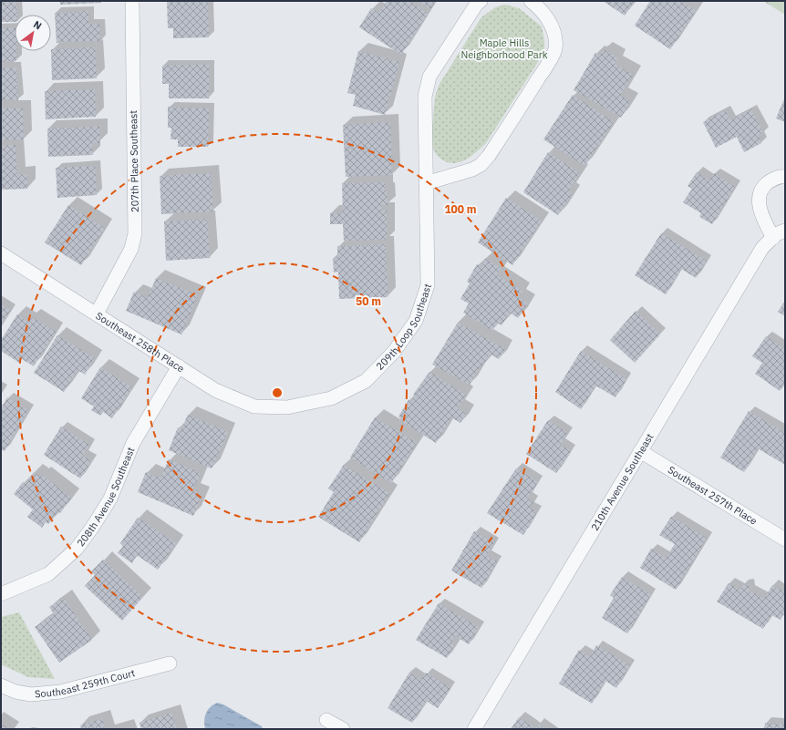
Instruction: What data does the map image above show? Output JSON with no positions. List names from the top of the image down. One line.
{"streets":{"street":["207th Place Southeast","209th Loop Southeast","Southeast 258th Place","210th Avenue Southeast","Southeast 257th Place","208th Avenue Southeast","Southeast 259th Court"]},"crossings":[["207th Place Southeast","Southeast 258th Place"],["209th Loop Southeast","Southeast 258th Place"],["Southeast 258th Place","208th Avenue Southeast"],["210th Avenue Southeast","Southeast 257th Place"]],"parks":["Maple Hills Neighborhood Park"],"north":"top right","rings":["100 m","50 m"]}
